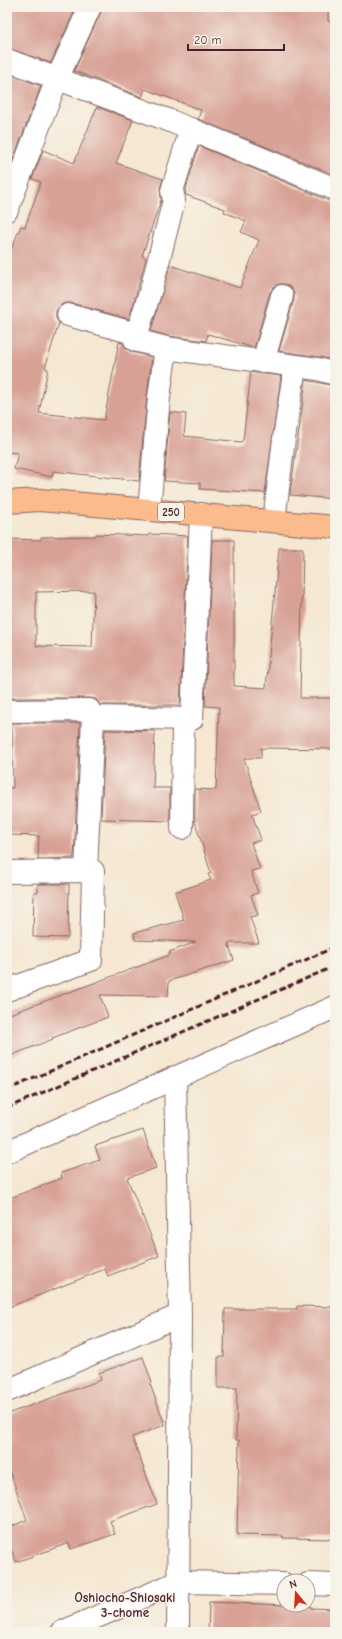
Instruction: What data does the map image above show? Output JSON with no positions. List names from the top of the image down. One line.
{"streets":{"highway":["250"]},"districts":["Oshiocho-Shiosaki 3-chome"],"scale_bar":"20 m","north":"top"}
